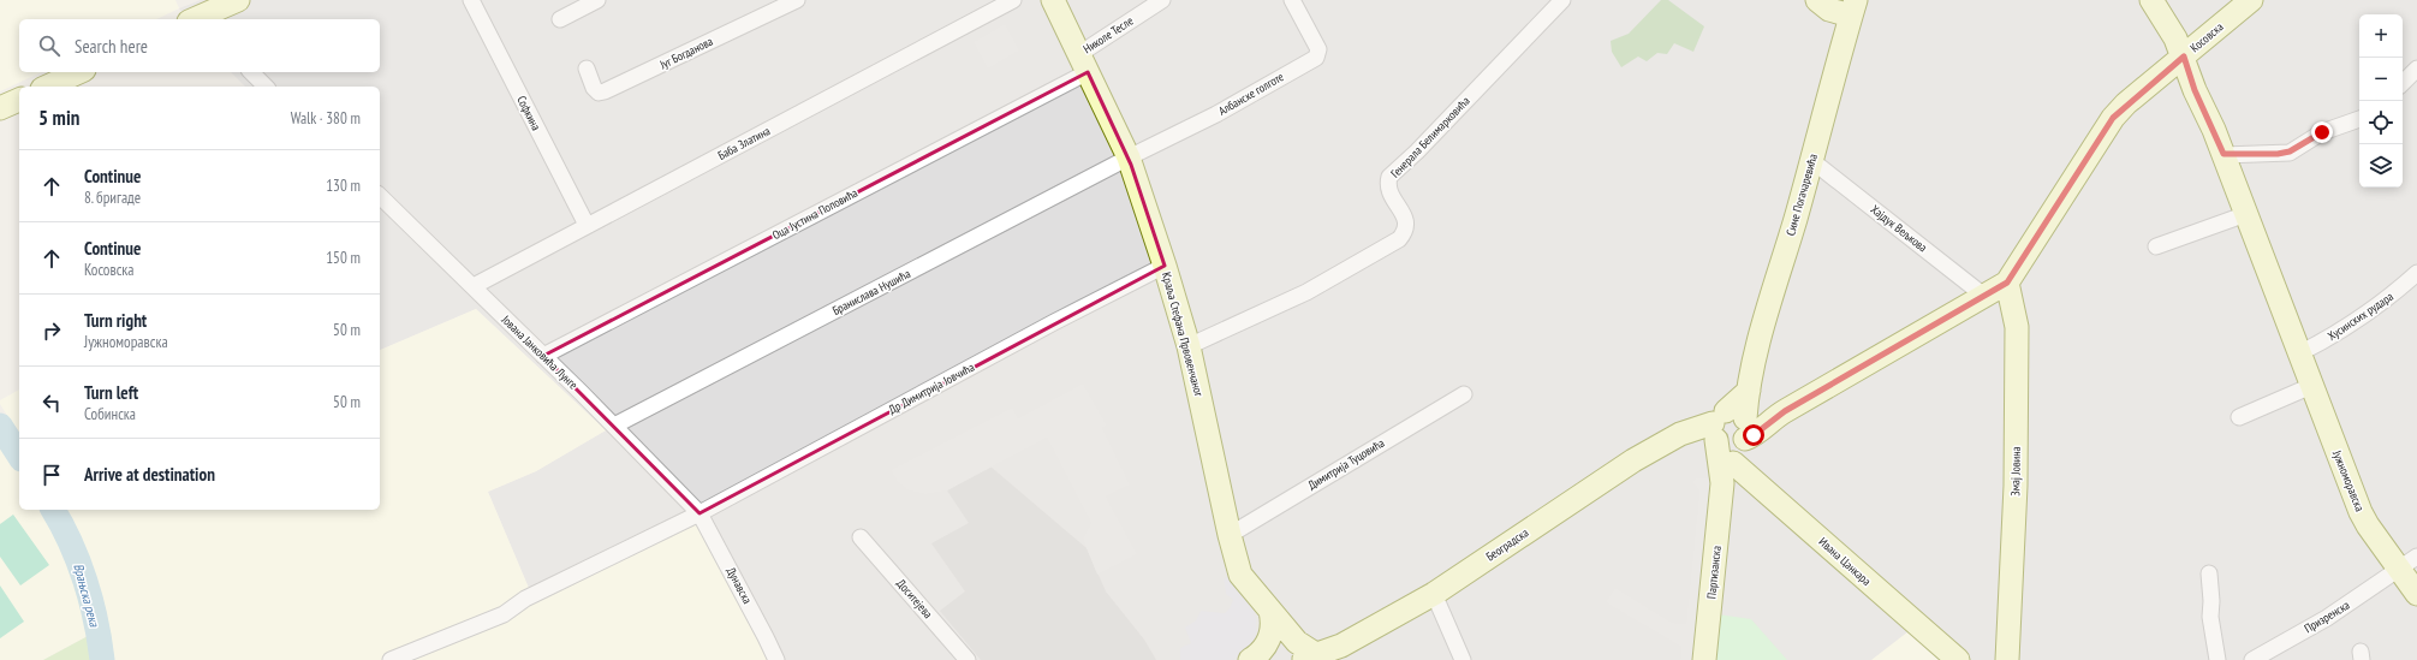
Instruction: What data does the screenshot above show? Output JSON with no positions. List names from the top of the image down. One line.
{"streets":{"street":["Николе Тесле","Косовска","Југ Богданова","Албанске голготе","Софкина","Генерала Белимарковића","Баба Златина","Симе Погачаревића","Оца Јустина Поповића","Хајдук Вељкова","Бранислава Нушића","Хусинских рудара","Краља Стефана Првовенчаног","Јована Јанковића Лунге","Др Димитрија Јовчића","Димитрија Туцовића","Змај Јовина","Јужноморавска","Београдска","Ивана Цанкара","Партизанска","Дунавска","Доситејева","Призренска"]},"crossings":[["Николе Тесле","Оца Јустина Поповића"],["Николе Тесле","Краља Стефана Првовенчаног"],["Косовска","Хајдук Вељкова"],["Косовска","Змај Јовина"],["Косовска","Јужноморавска"],["Косовска","Београдска"],["Албанске голготе","Бранислава Нушића"],["Албанске голготе","Краља Стефана Првовенчаног"],["Софкина","Баба Златина"],["Генерала Белимарковића","Краља Стефана Првовенчаног"],["Баба Златина","Јована Јанковића Лунге"],["Симе Погачаревића","Хајдук Вељкова"],["Симе Погачаревића","Београдска"],["Симе Погачаревића","Ивана Цанкара"],["Симе Погачаревића","Партизанска"],["Оца Јустина Поповића","Краља Стефана Првовенчаног"],["Оца Јустина Поповића","Јована Јанковића Лунге"],["Бранислава Нушића","Краља Стефана Првовенчаног"],["Бранислава Нушића","Јована Јанковића Лунге"],["Хусинских рудара","Јужноморавска"],["Краља Стефана Првовенчаног","Др Димитрија Јовчића"],["Краља Стефана Првовенчаног","Димитрија Туцовића"],["Краља Стефана Првовенчаног","Београдска"],["Јована Јанковића Лунге","Др Димитрија Јовчића"],["Јована Јанковића Лунге","Дунавска"],["Др Димитрија Јовчића","Дунавска"],["Јужноморавска","Призренска"],["Београдска","Ивана Цанкара"],["Београдска","Партизанска"],["Ивана Цанкара","Партизанска"]],"water":["Врањска река"],"page":{"map_buttons":["+","−"],"search":"Search here","heading":["5 min","Walk · 380 m"],"list":[["Continue","8. бригаде","130 m"],["Continue","Косовска","150 m"],["Turn right","Јужноморавска","50 m"],["Turn left","Собинска","50 m"],"Arrive at destination"]}}
